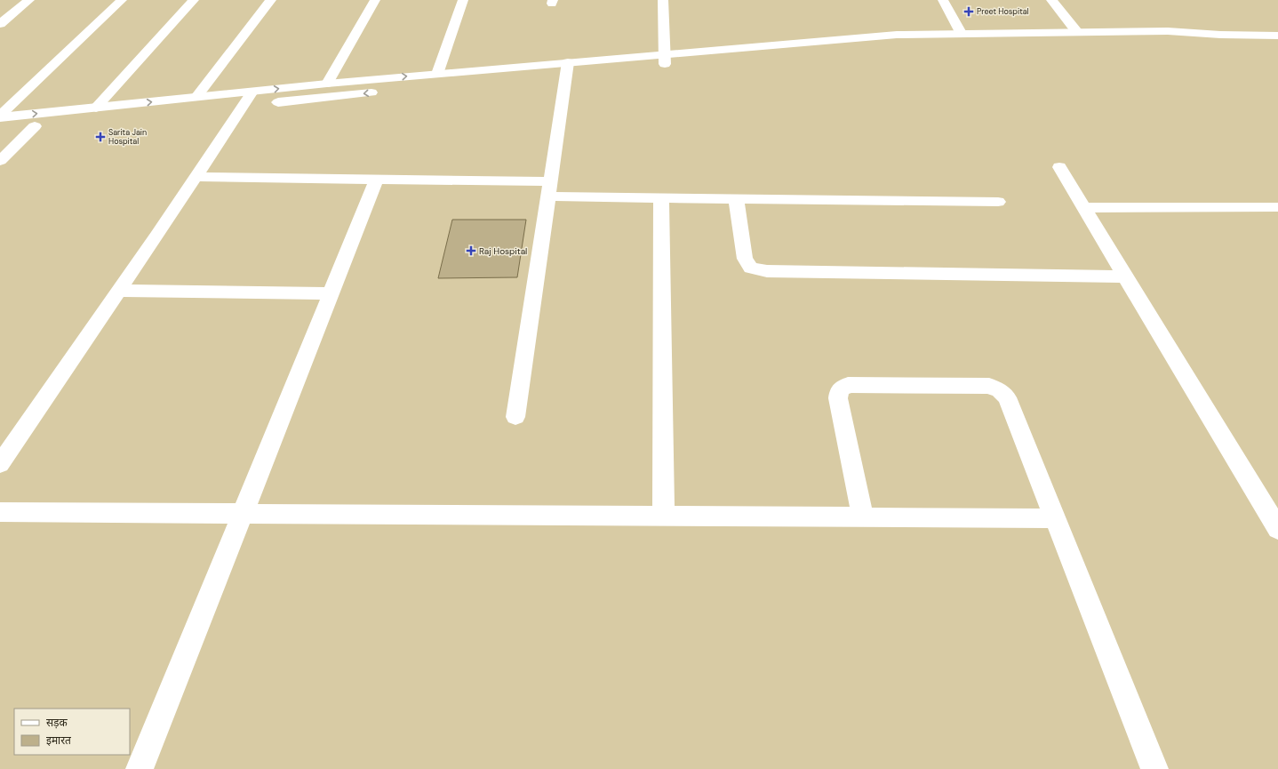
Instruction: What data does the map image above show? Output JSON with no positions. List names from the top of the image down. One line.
{"places":{"health":["Preet Hospital","Sarita Jain Hospital","Raj Hospital"]},"legend":["सड़क","इमारत"]}
